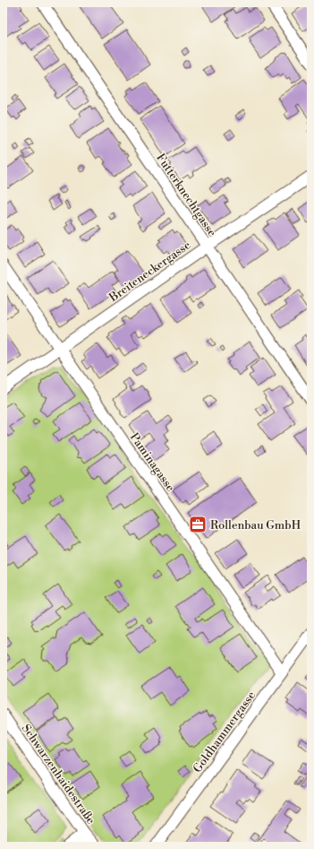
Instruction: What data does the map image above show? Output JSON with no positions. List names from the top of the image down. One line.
{"streets":{"street":["Futterknechtgasse","Breiteneckergasse","Paminagasse","Goldhammergasse","Schwarzenhaidestraße"]},"crossings":[["Futterknechtgasse","Breiteneckergasse"],["Breiteneckergasse","Paminagasse"],["Paminagasse","Goldhammergasse"]],"places":{"office":["Rollenbau GmbH"]}}
